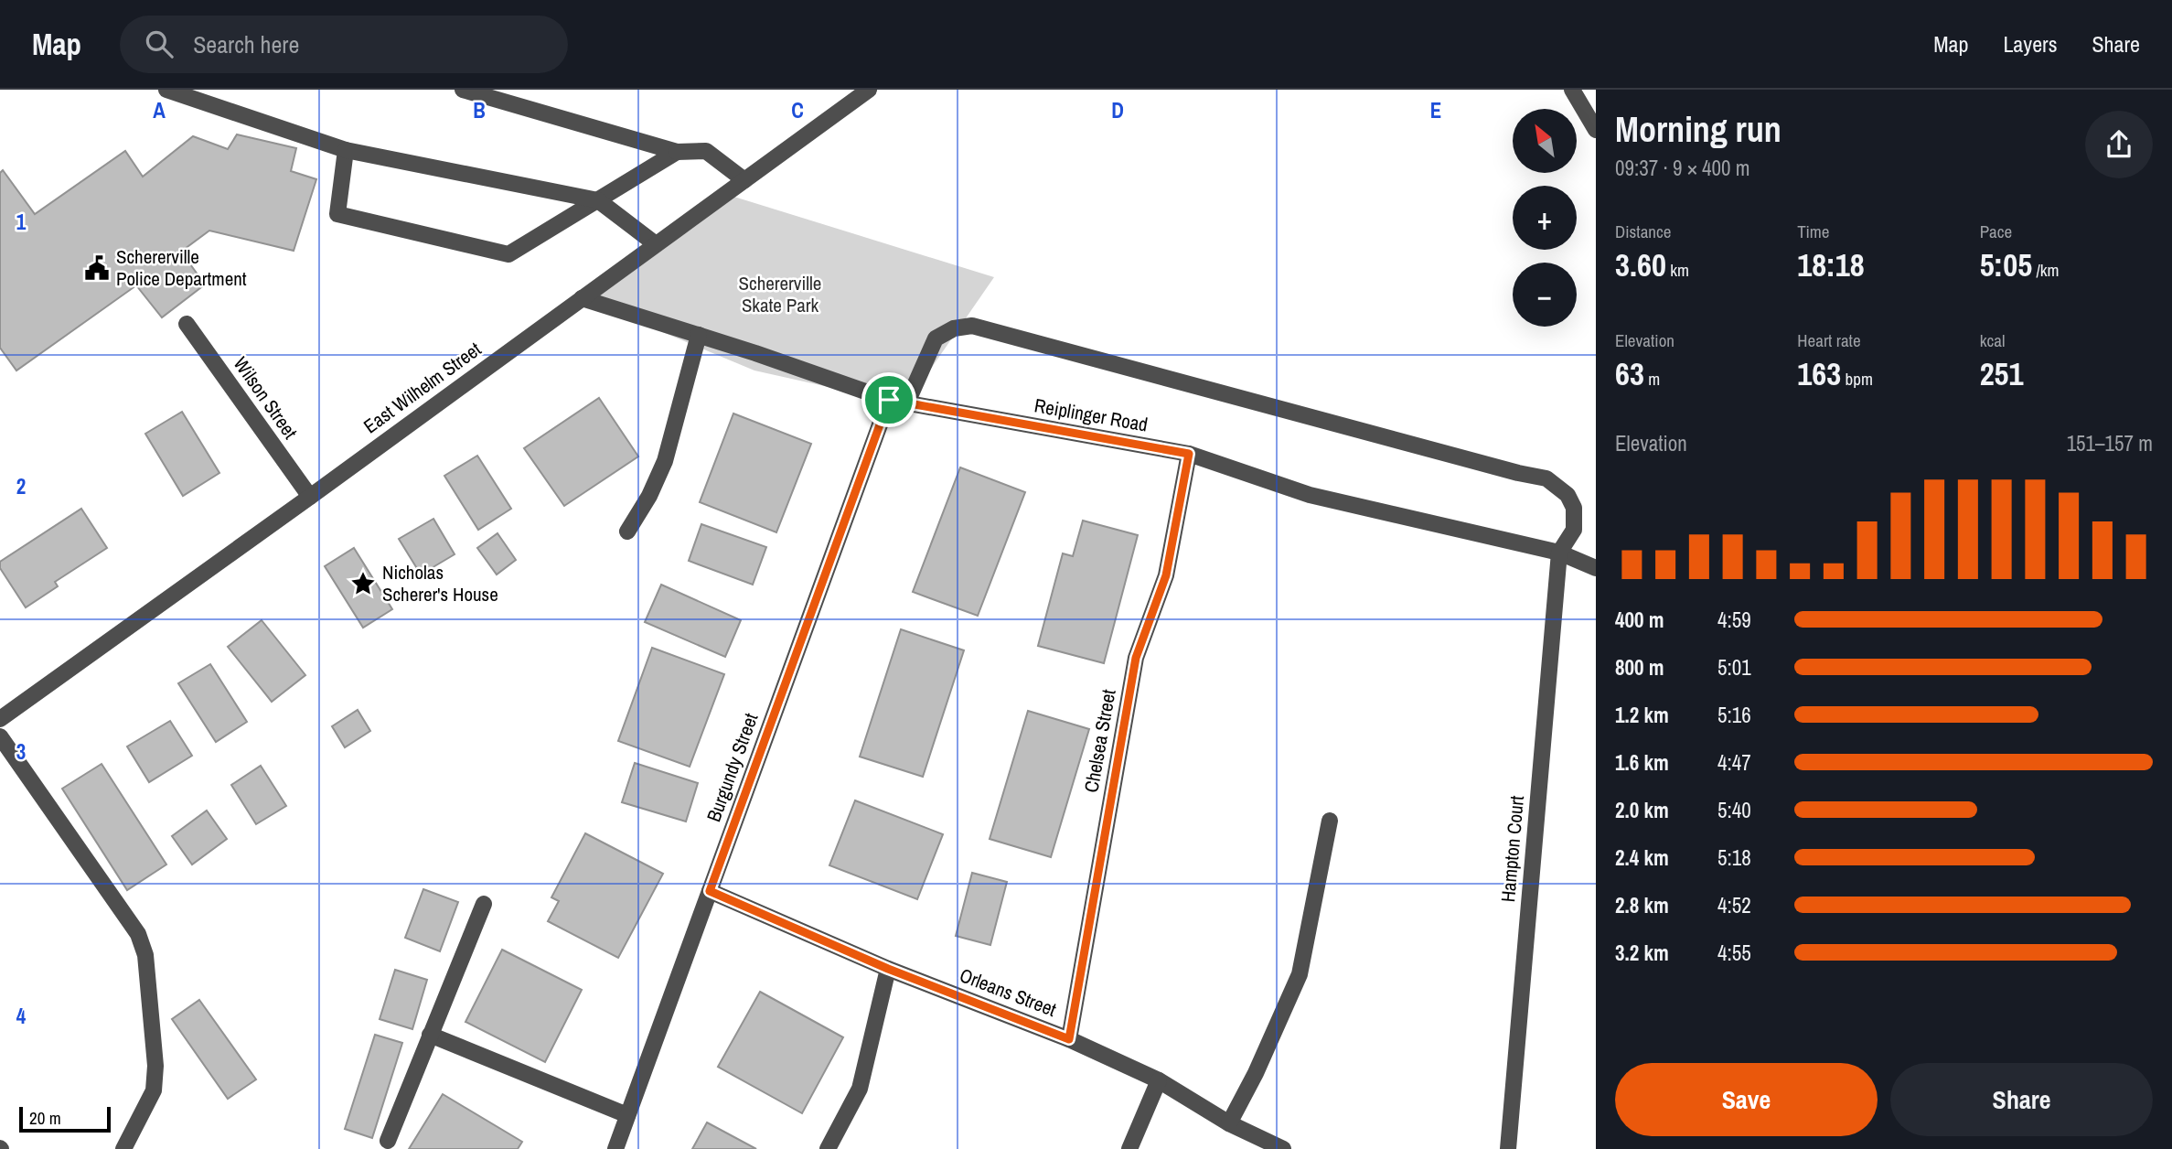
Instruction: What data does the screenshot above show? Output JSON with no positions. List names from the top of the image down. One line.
{"streets":{"street":["East Wilhelm Street","Wilson Street","Reiplinger Road","Chelsea Street","Burgundy Street","Hampton Court","Orleans Street"]},"crossings":[["East Wilhelm Street","Wilson Street"],["East Wilhelm Street","Reiplinger Road"],["Reiplinger Road","Chelsea Street"],["Reiplinger Road","Burgundy Street"],["Reiplinger Road","Hampton Court"],["Chelsea Street","Orleans Street"],["Burgundy Street","Orleans Street"]],"parks":["Schererville Skate Park"],"places":{"public building":["Schererville Police Department"],"place":["Nicholas Scherer's House"]},"scale_bar":"20 m","north":"top left","page":{"header":"Map","search":"Search here","nav":["Map","Layers","Share"],"heading":["Morning run","09:37 · 9 × 400 m"],"map_buttons":["+","−"],"stats":[["Distance","3.60 km"],["Time","18:18"],["Pace","5:05 /km"],["Elevation","63 m"],["Heart rate","163 bpm"],["kcal","251"]],"chart":["Elevation","151–157 m"],"list":[{"name":"400 m","note":"4:59"},{"name":"800 m","note":"5:01"},{"name":"1.2 km","note":"5:16"},{"name":"1.6 km","note":"4:47"},{"name":"2.0 km","note":"5:40"},{"name":"2.4 km","note":"5:18"},{"name":"2.8 km","note":"4:52"},{"name":"3.2 km","note":"4:55"}],"buttons":["Save","Share"],"scale":"20 m"},"grid":{"columns":["A","B","C","D","E"],"rows":["1","2","3","4"]}}
